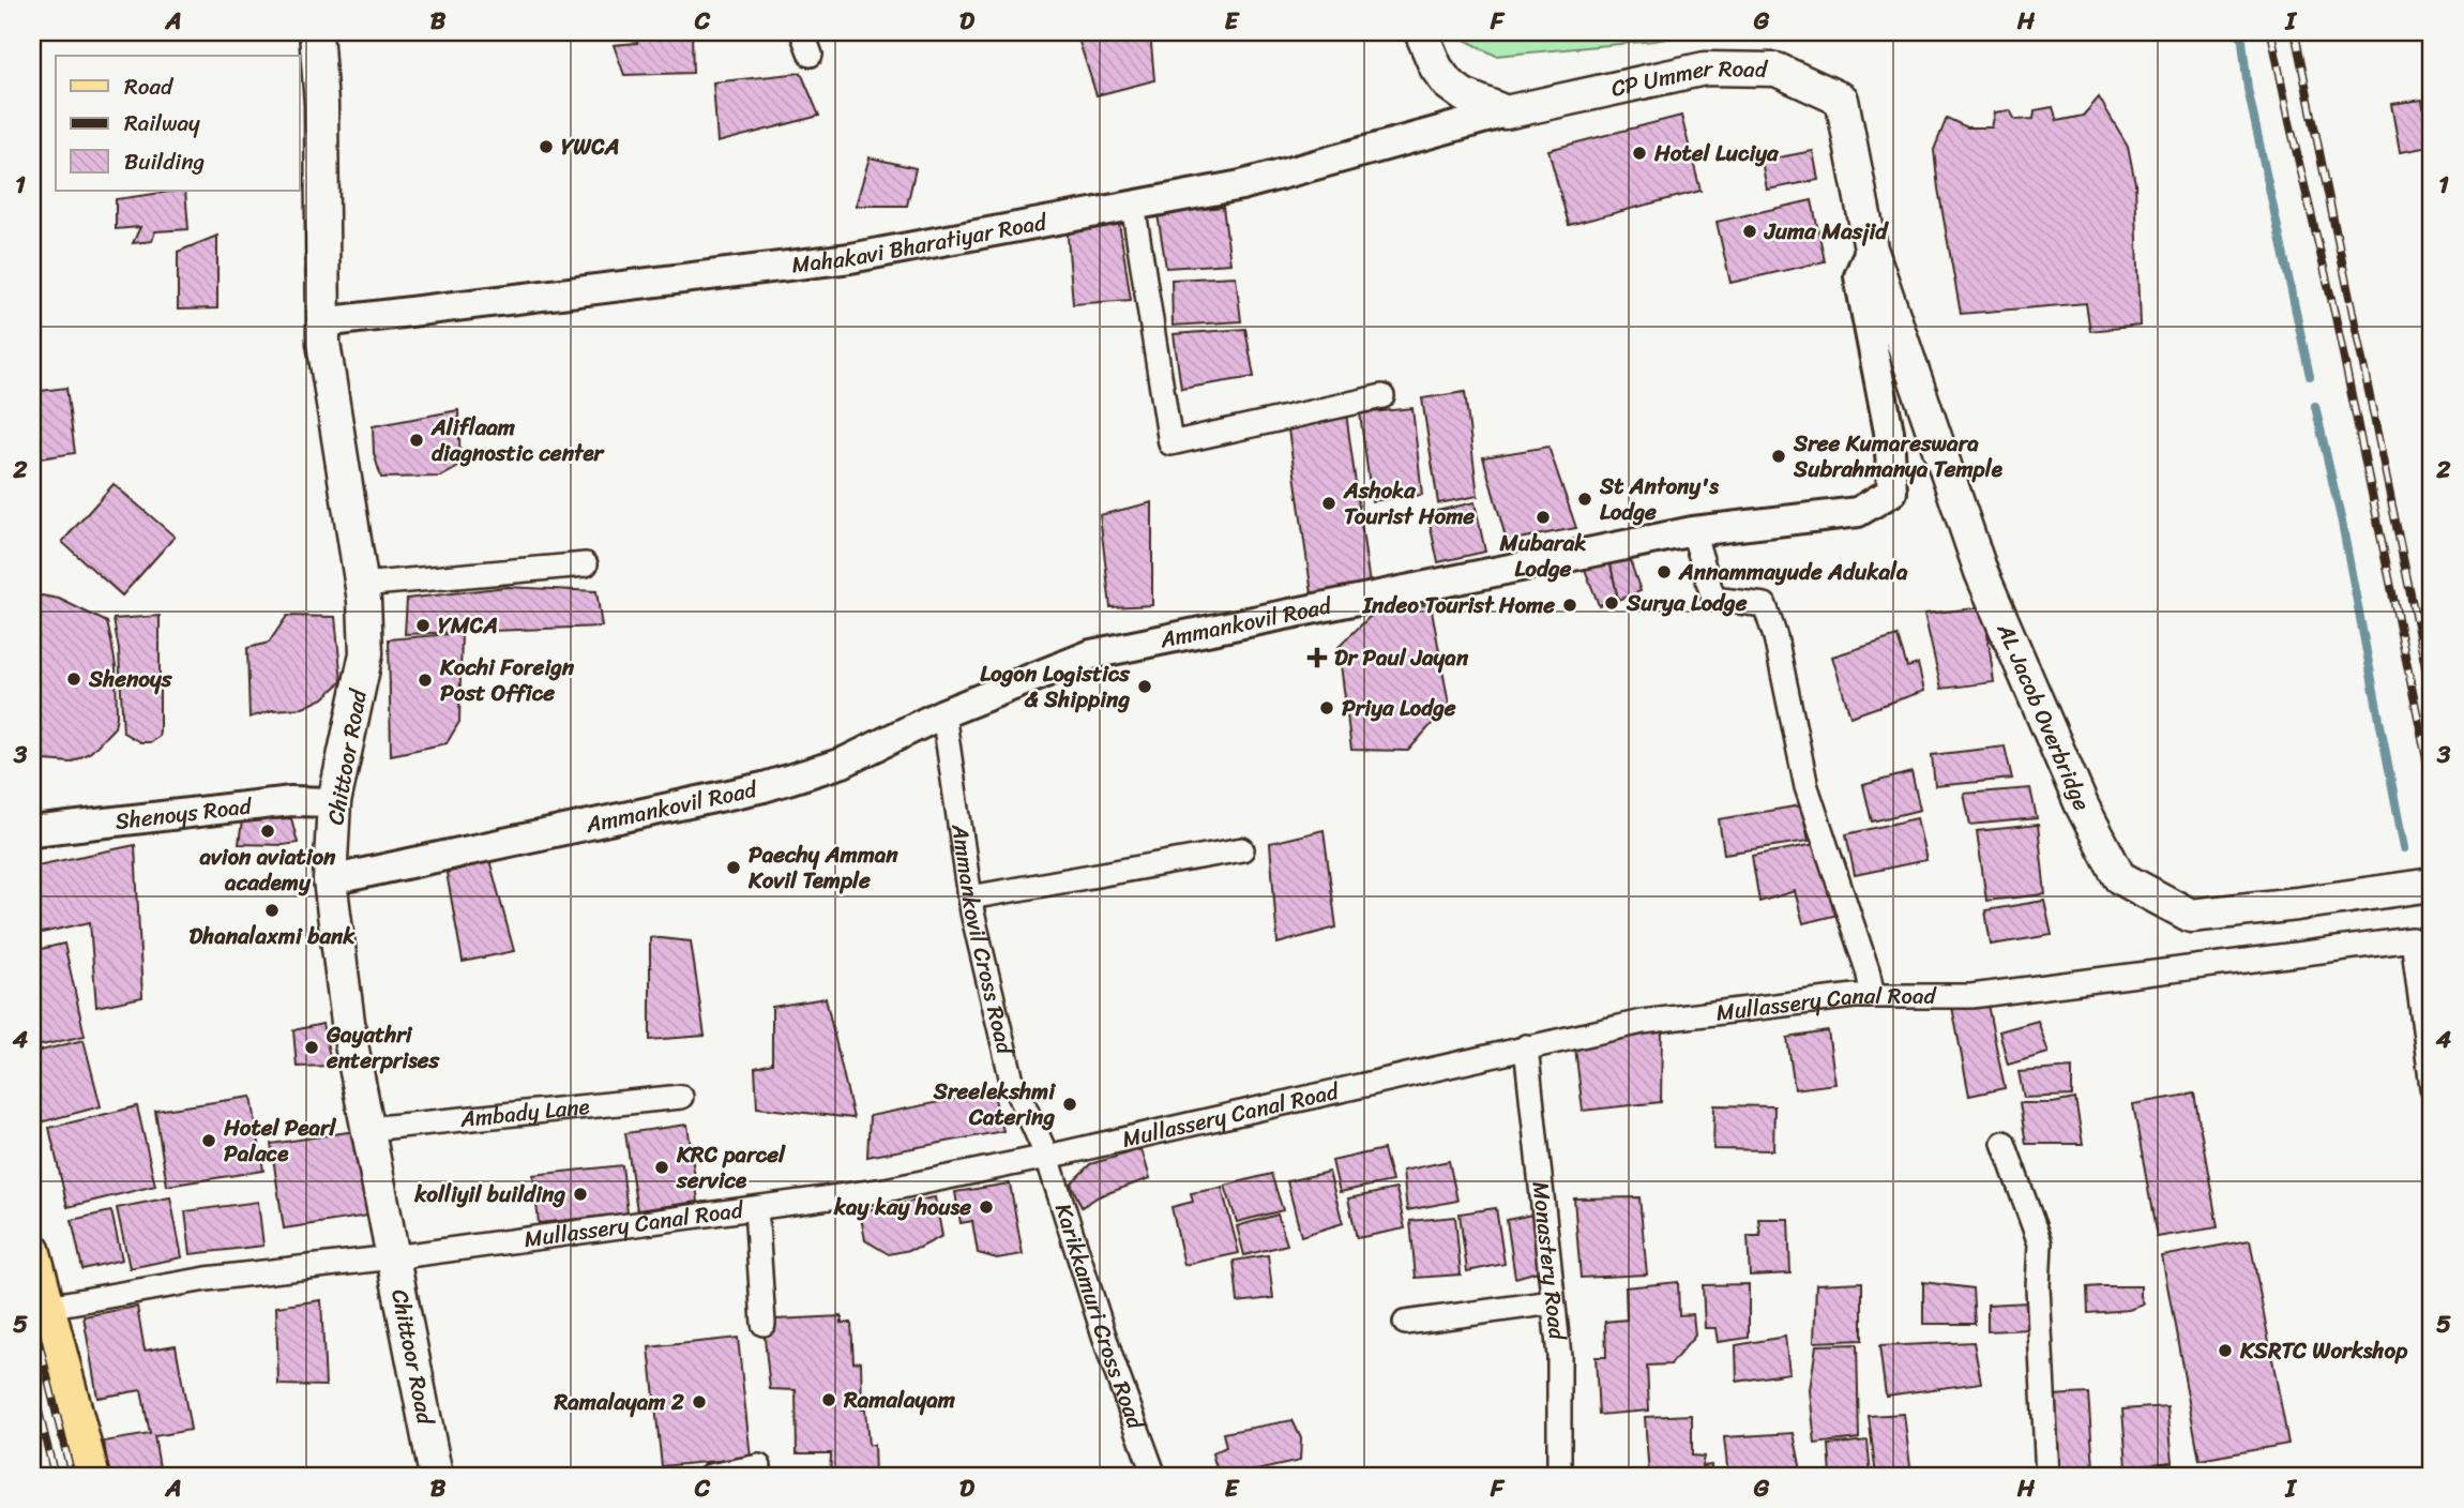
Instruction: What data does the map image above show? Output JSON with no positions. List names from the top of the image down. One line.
{"streets":{"main road":["CP Ummer Road","AL Jacob Overbridge","Chittoor Road"],"street":["Mahakavi Bharatiyar Road","Ammankovil Road","Shenoys Road","Ammankovil Cross Road","Mullassery Canal Road","Ambady Lane","Monastery Road","Karikkamuri Cross Road"]},"crossings":[["CP Ummer Road","Mahakavi Bharatiyar Road"],["CP Ummer Road","Ammankovil Road"],["CP Ummer Road","AL Jacob Overbridge"],["Mahakavi Bharatiyar Road","Chittoor Road"],["Ammankovil Road","AL Jacob Overbridge"],["Ammankovil Road","Chittoor Road"],["Ammankovil Road","Ammankovil Cross Road"],["Chittoor Road","Shenoys Road"],["Chittoor Road","Mullassery Canal Road"],["Chittoor Road","Ambady Lane"],["Ammankovil Cross Road","Mullassery Canal Road"],["Ammankovil Cross Road","Karikkamuri Cross Road"],["Mullassery Canal Road","Monastery Road"],["Mullassery Canal Road","Karikkamuri Cross Road"]],"places":{"other":["YWCA","Hotel Luciya","Juma Masjid","Aliflaam diagnostic center","Sree Kumareswara Subrahmanya Temple","St Antony's Lodge","Ashoka Tourist Home","Mubarak Lodge","Annammayude Adukala","Surya Lodge","Indeo Tourist Home","YMCA","Shenoys","Kochi Foreign Post Office","Logon Logistics & Shipping","Priya Lodge","avion aviation academy","Paechy Amman Kovil Temple","Dhanalaxmi bank","Gayathri enterprises","Sreelekshmi Catering","Hotel Pearl Palace","KRC parcel service","kolliyil building","kay kay house","KSRTC Workshop","Ramalayam","Ramalayam 2"],"health":["Dr Paul Jayan"]},"legend":["Road","Railway","Building"],"grid":{"columns":["A","B","C","D","E","F","G","H","I"],"rows":["1","2","3","4","5"]}}
